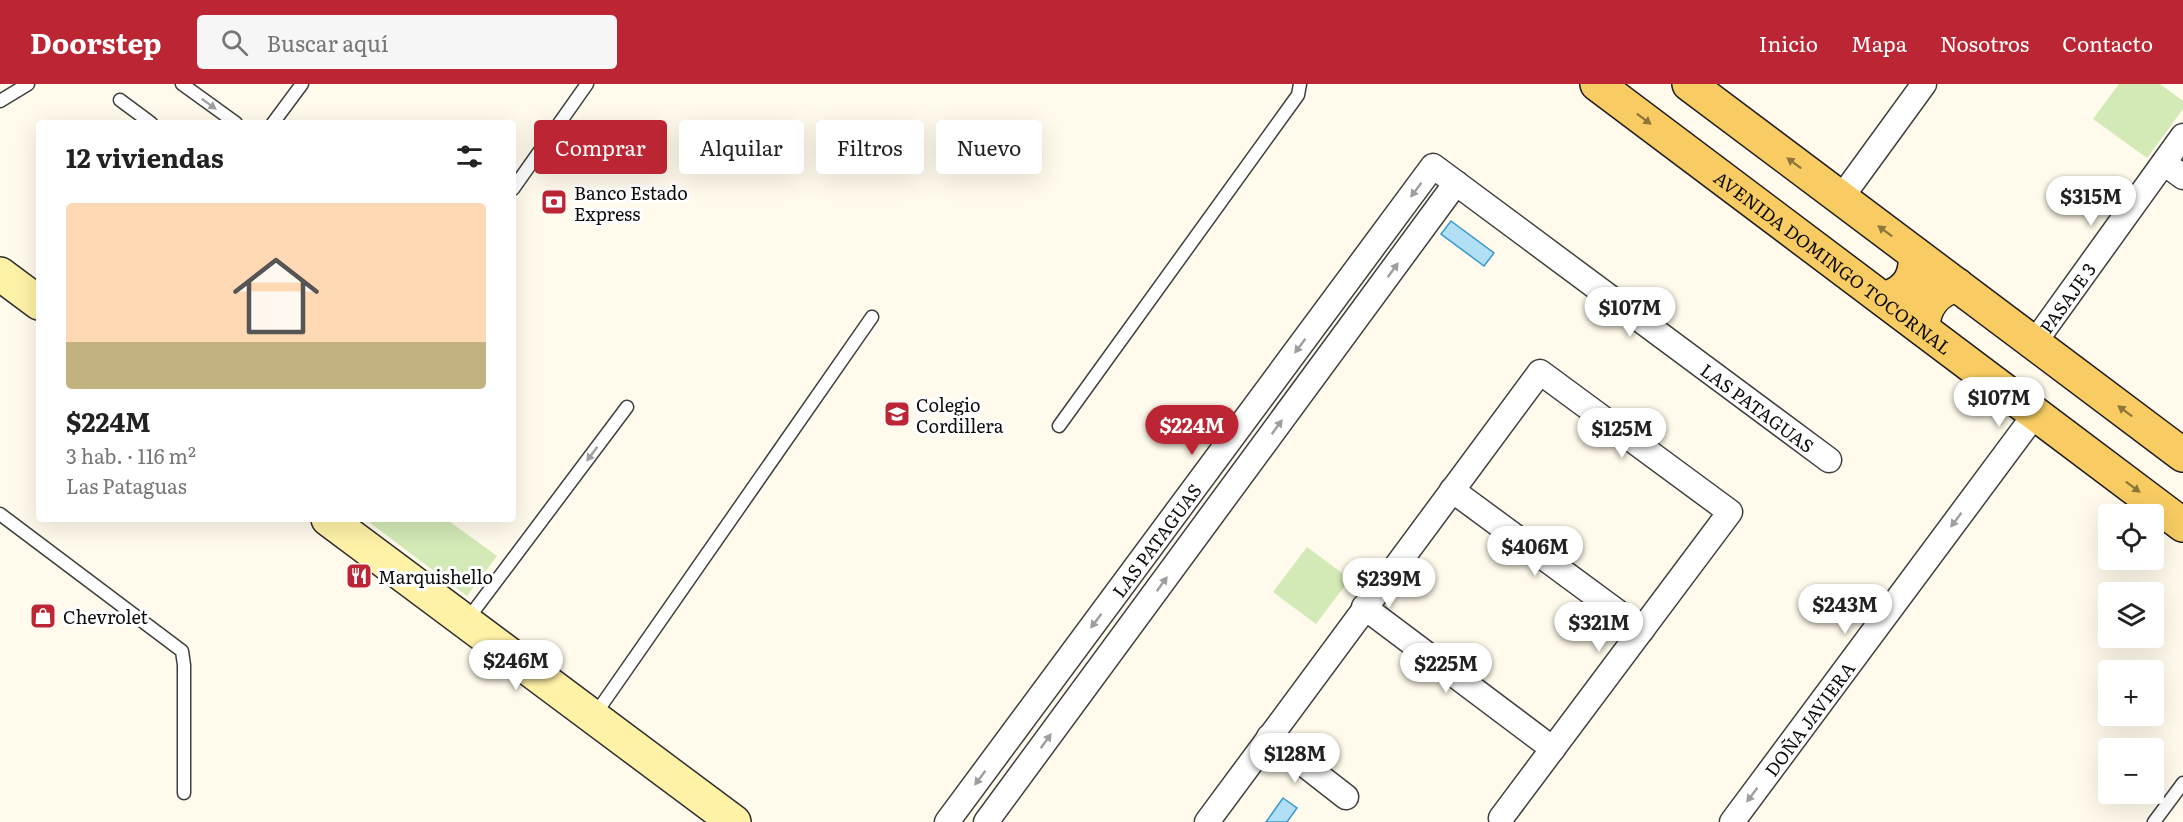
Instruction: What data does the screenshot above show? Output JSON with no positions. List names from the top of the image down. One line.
{"streets":{"main road":["AVENIDA DOMINGO TOCORNAL"],"street":["PASAJE 3","LAS PATAGUAS","DOÑA JAVIERA"]},"crossings":[["AVENIDA DOMINGO TOCORNAL","DOÑA JAVIERA"]],"one_way":["DOÑA JAVIERA"],"places":{"bank":["Banco Estado Express"],"school or university":["Colegio Cordillera"],"restaurant":["Marquishello"],"shop":["Chevrolet"]},"page":{"header":"Doorstep","search":"Buscar aquí","nav":["Inicio","Mapa","Nosotros","Contacto"],"chip":["Comprar","Alquilar","Filtros","Nuevo"],"heading":"12 viviendas","price":["$315M","$107M","$107M","$224M","$125M","$406M","$239M","$243M","$321M","$246M","$225M","$128M"],"list":[{"name":"$224M","note":"3 hab. · 116 m² · Las Pataguas"}],"map_buttons":["+","−"]}}
